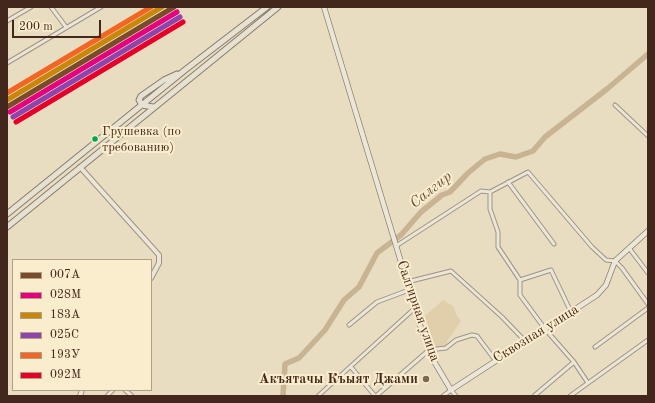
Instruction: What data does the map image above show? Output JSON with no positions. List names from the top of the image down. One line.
{"streets":{"main road":["Салгирная улица","Сквозная улица"]},"crossings":[["Салгирная улица","Сквозная улица"]],"water":["Салгир"],"places":["Грушевка (по требованию)","Акъятачы Къыят Джами"],"lines":["transit line 007А","transit line 183А","transit line 193У","transit line 028М","transit line 025С","transit line 092М"],"legend":["007А","028М","183А","025С","193У","092М"],"scale_bar":"200 m"}
